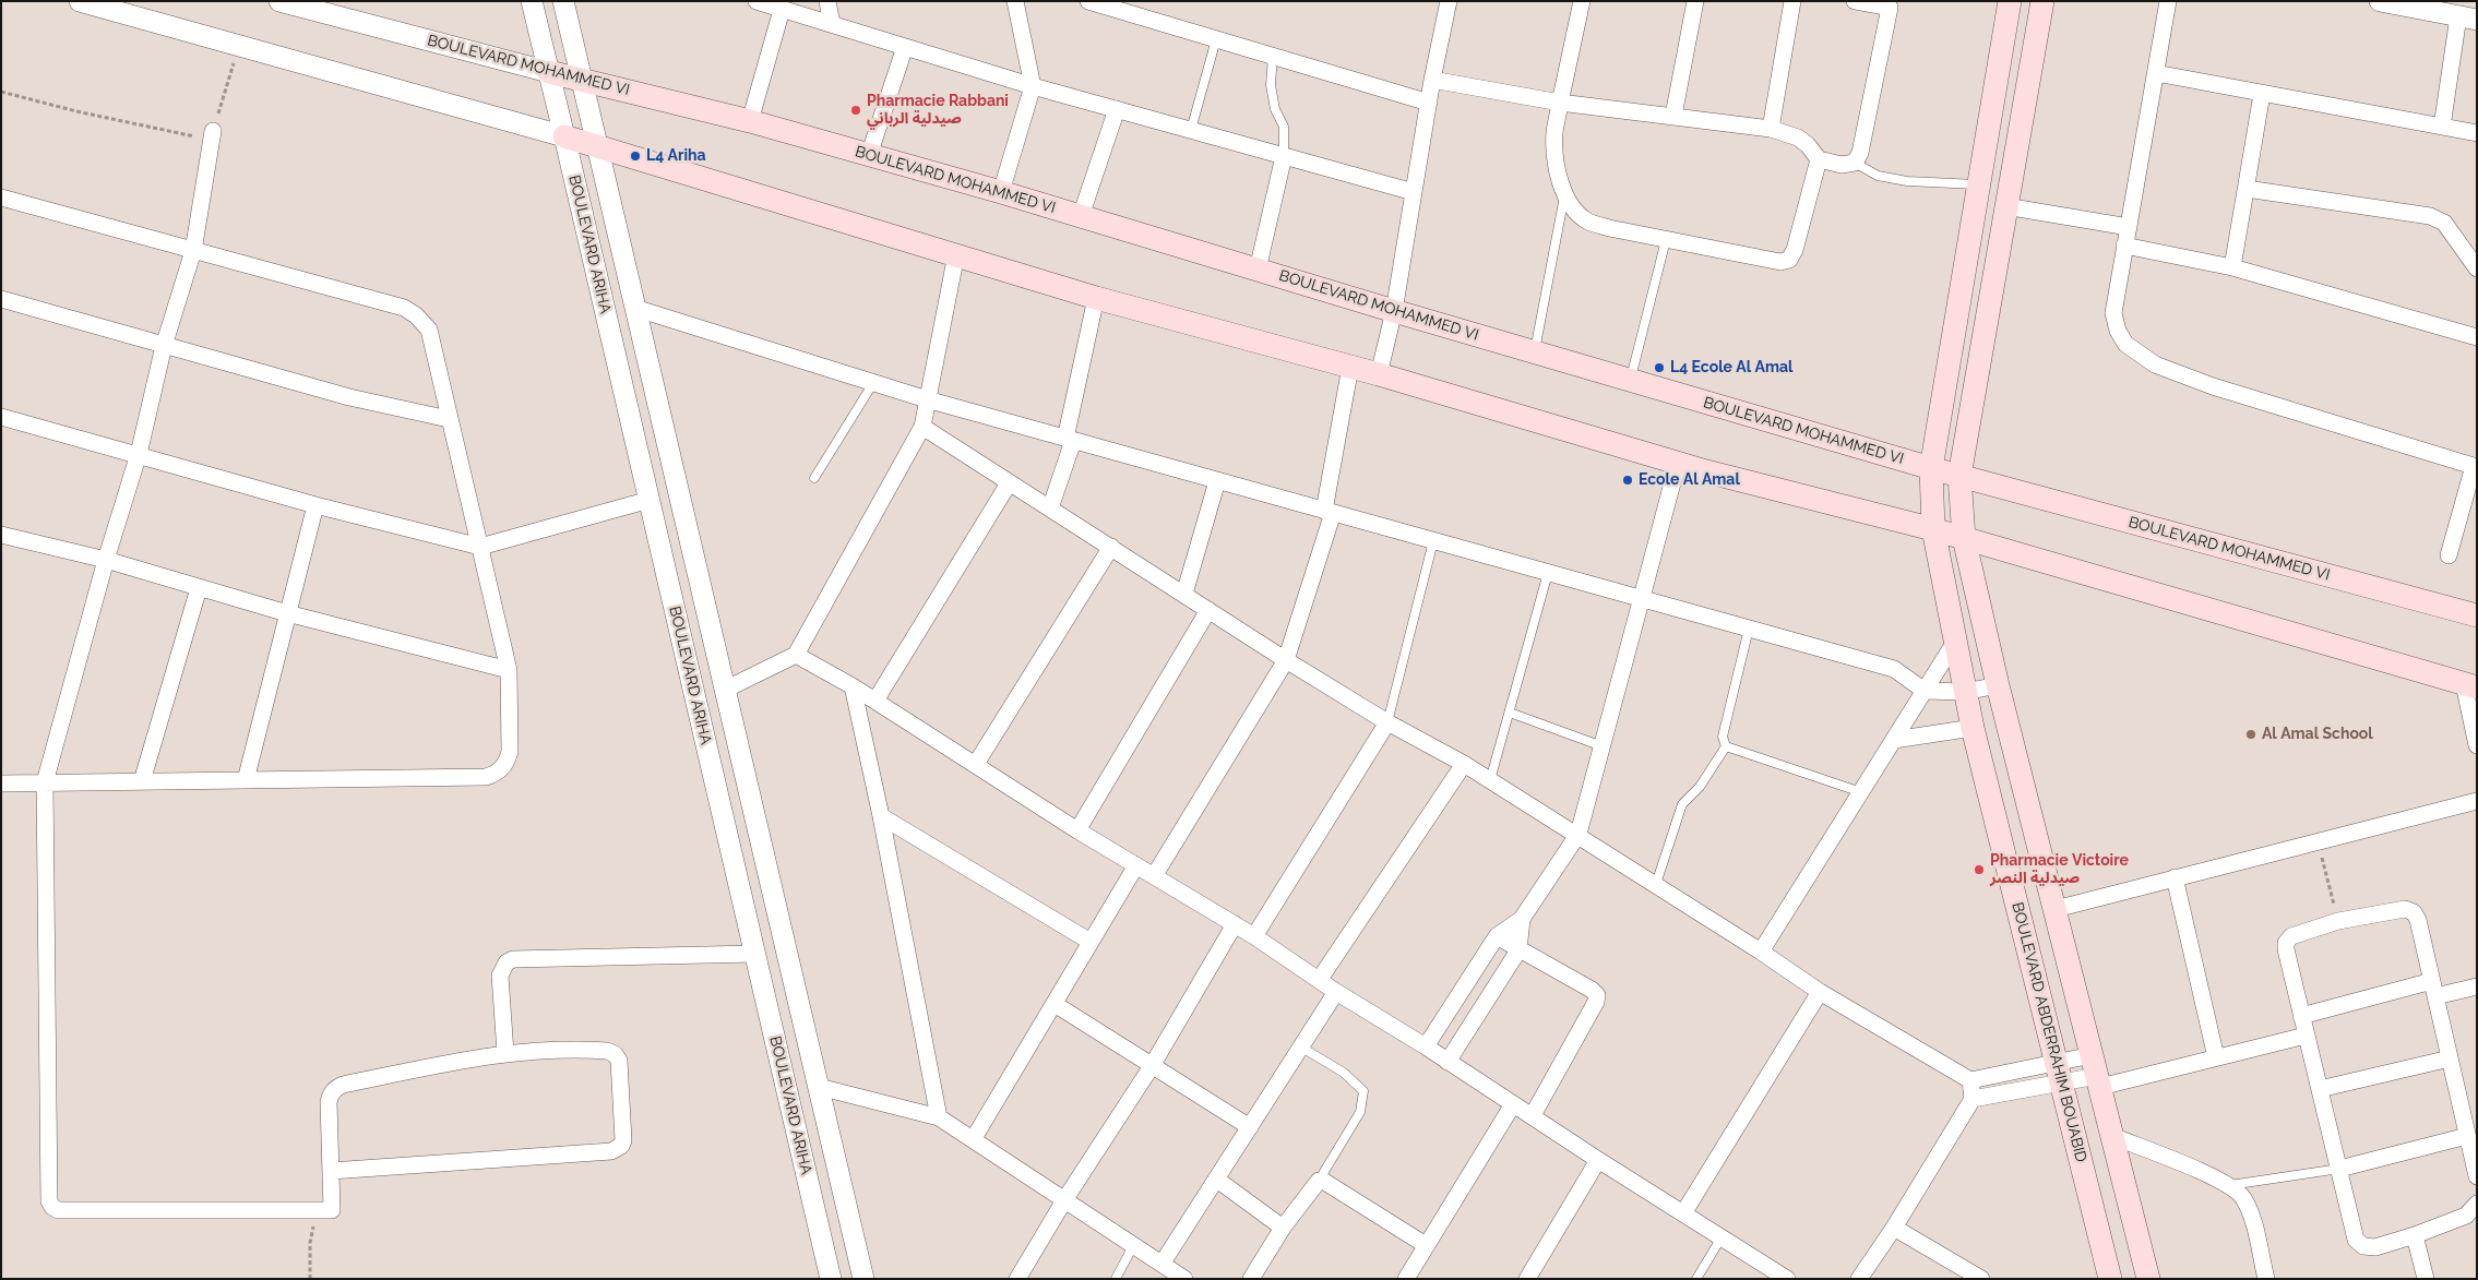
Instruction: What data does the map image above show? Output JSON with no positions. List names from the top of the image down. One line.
{"streets":{"main road":["BOULEVARD MOHAMMED VI","BOULEVARD ABDERRAHIM BOUABID"],"street":["BOULEVARD ARIHA"]},"crossings":[["BOULEVARD MOHAMMED VI","BOULEVARD ARIHA"],["BOULEVARD MOHAMMED VI","BOULEVARD ABDERRAHIM BOUABID"]],"places":["Pharmacie Rabbani صيدلية الرباني","L4 Ariha","L4 Ecole Al Amal","Ecole Al Amal","Al Amal School","Pharmacie Victoire صيدلية النصر"]}
